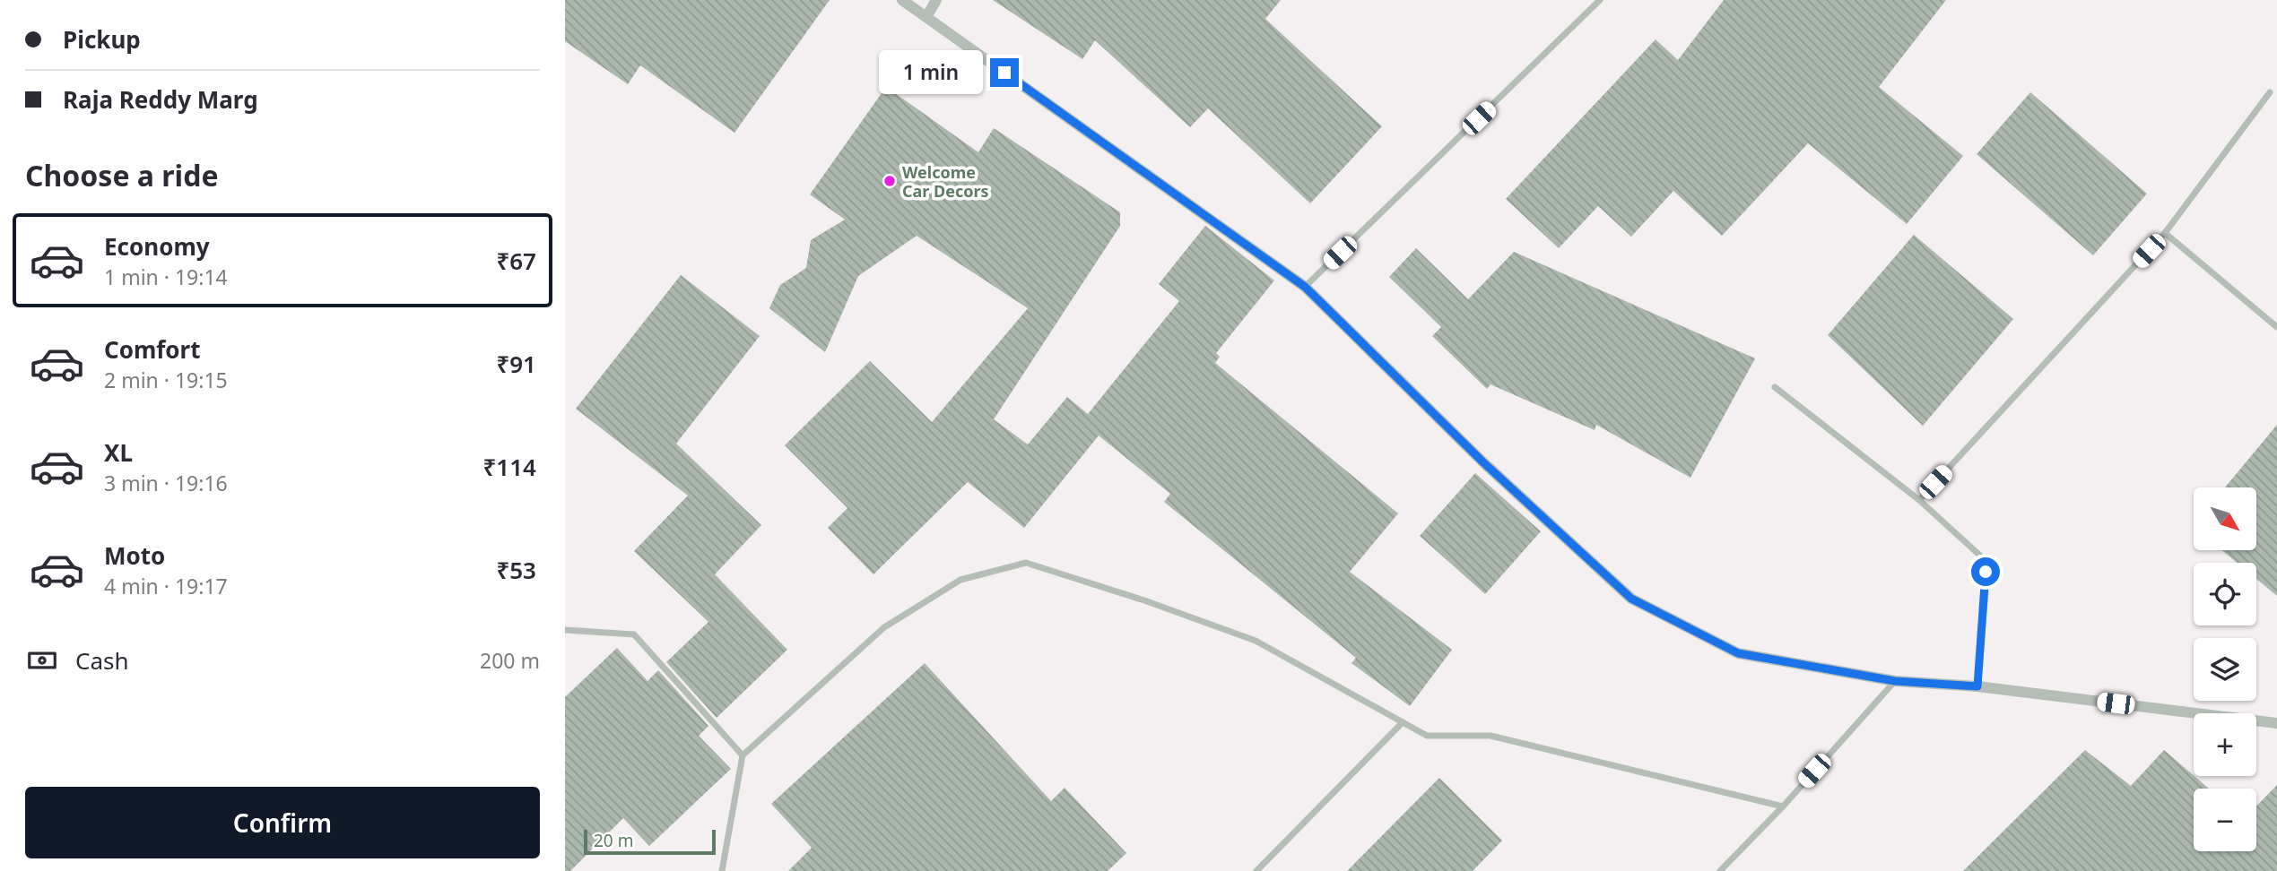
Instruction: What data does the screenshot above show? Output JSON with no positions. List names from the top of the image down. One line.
{"places":["Welcome Car Decors"],"scale_bar":"20 m","north":"bottom right","page":{"banner":["Pickup","Raja Reddy Marg"],"bubble":"1 min","heading":"Choose a ride","list":[{"name":"Economy","note":"1 min · 19:14","value":"₹67"},{"name":"Comfort","note":"2 min · 19:15","value":"₹91"},{"name":"XL","note":"3 min · 19:16","value":"₹114"},{"name":"Moto","note":"4 min · 19:17","value":"₹53"}],"map_buttons":["+","−"],"pay":["Cash","200 m"],"buttons":"Confirm","scale":"20 m"}}
